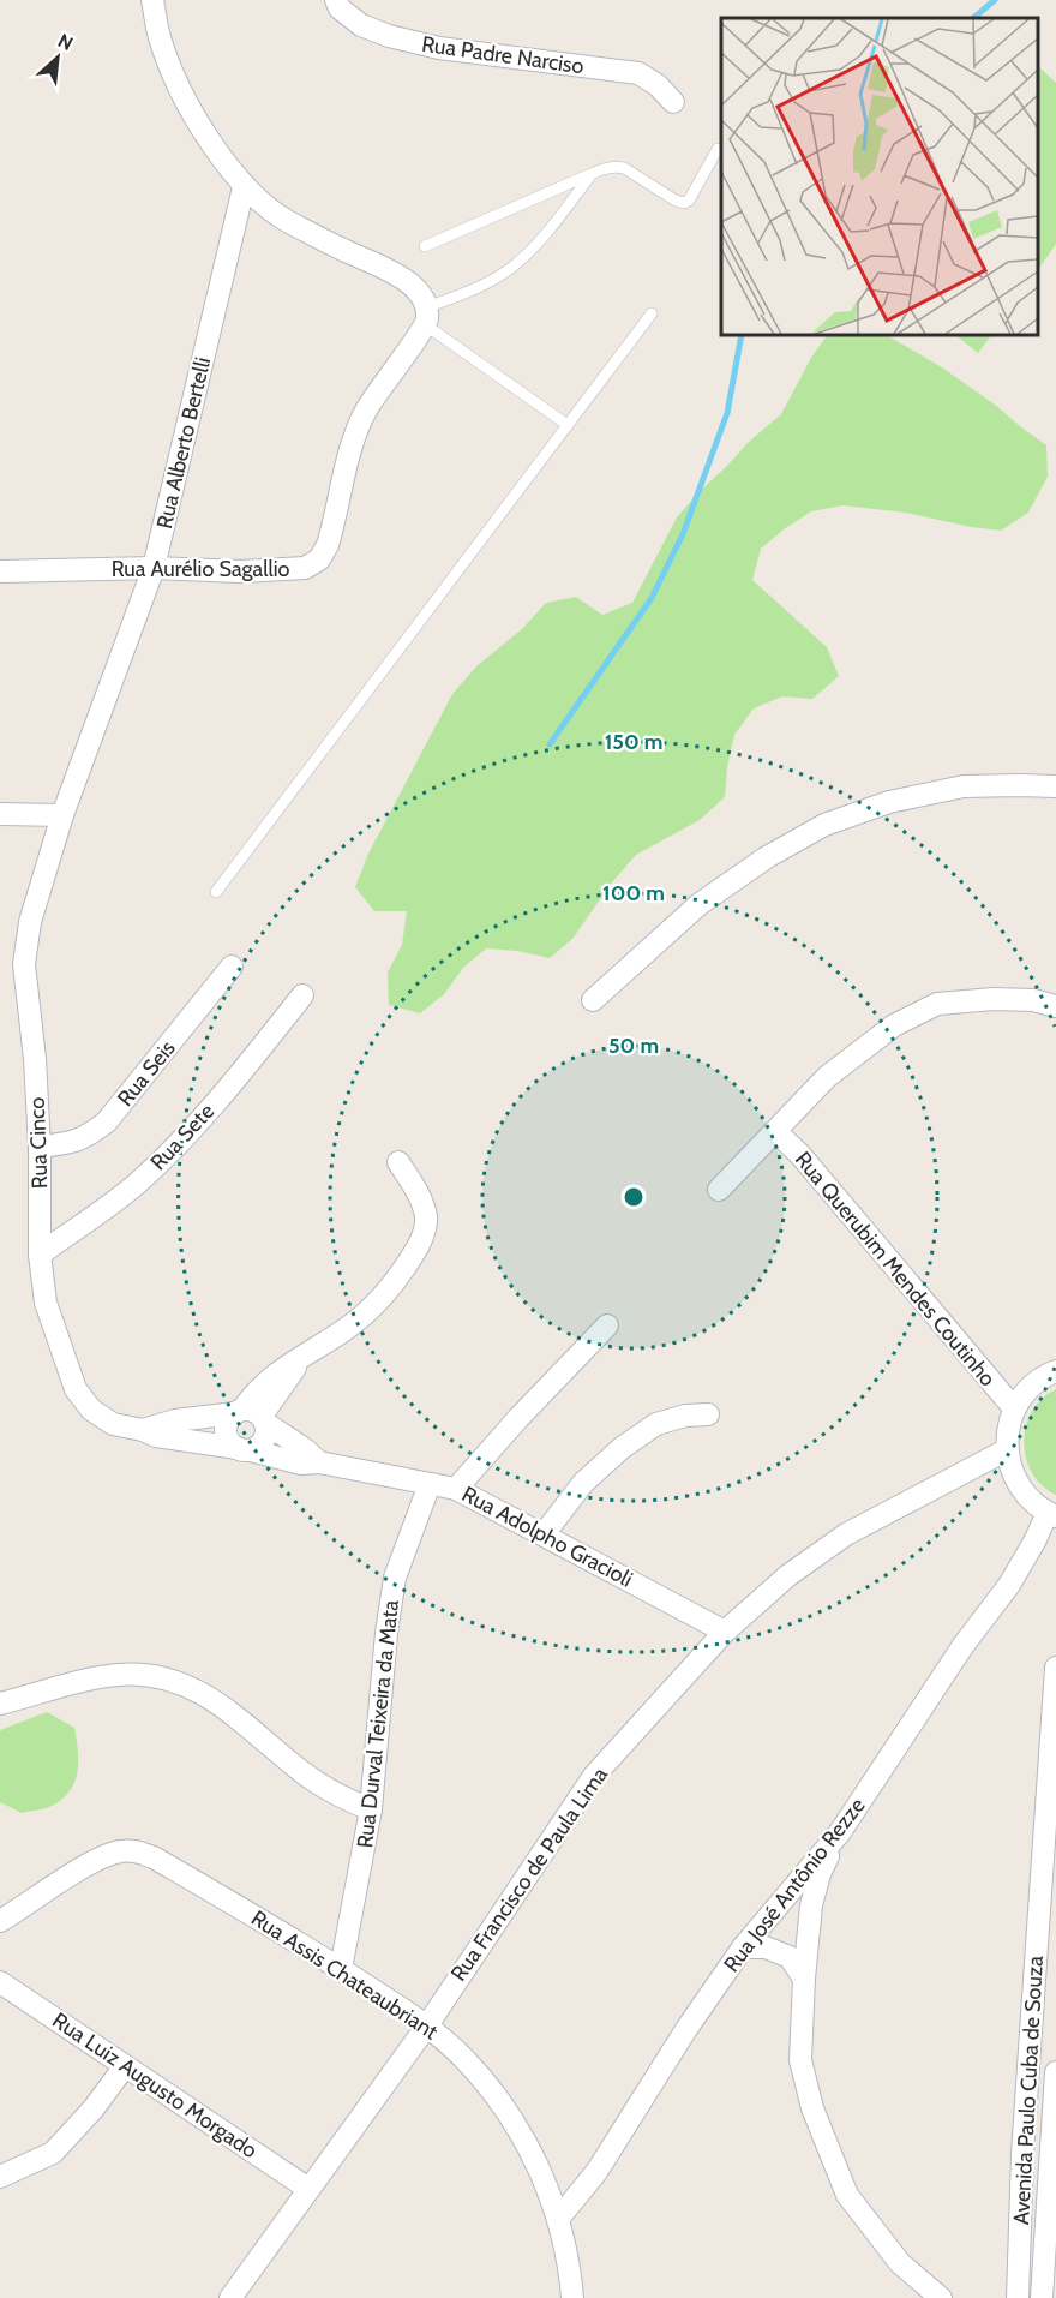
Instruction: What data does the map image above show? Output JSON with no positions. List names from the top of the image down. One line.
{"streets":{"street":["Rua Padre Narciso","Rua Alberto Bertelli","Rua Aurélio Sagallio","Rua Seis","Rua Sete","Rua Cinco","Rua Querubim Mendes Coutinho","Rua Adolpho Gracioli","Rua Durval Teixeira da Mata","Rua Francisco de Paula Lima","Rua José Antônio Rezze","Rua Assis Chateaubriant","Rua Luiz Augusto Morgado","Avenida Paulo Cuba de Souza"]},"crossings":[["Rua Alberto Bertelli","Rua Aurélio Sagallio"],["Rua Alberto Bertelli","Rua Cinco"],["Rua Seis","Rua Cinco"],["Rua Sete","Rua Cinco"],["Rua Cinco","Rua Adolpho Gracioli"],["Rua Adolpho Gracioli","Rua Durval Teixeira da Mata"],["Rua Adolpho Gracioli","Rua Francisco de Paula Lima"],["Rua Durval Teixeira da Mata","Rua Assis Chateaubriant"],["Rua Francisco de Paula Lima","Rua Assis Chateaubriant"],["Rua Francisco de Paula Lima","Rua Luiz Augusto Morgado"],["Rua José Antônio Rezze","Rua Assis Chateaubriant"]],"north":"top right","rings":["150 m","100 m","50 m"]}
